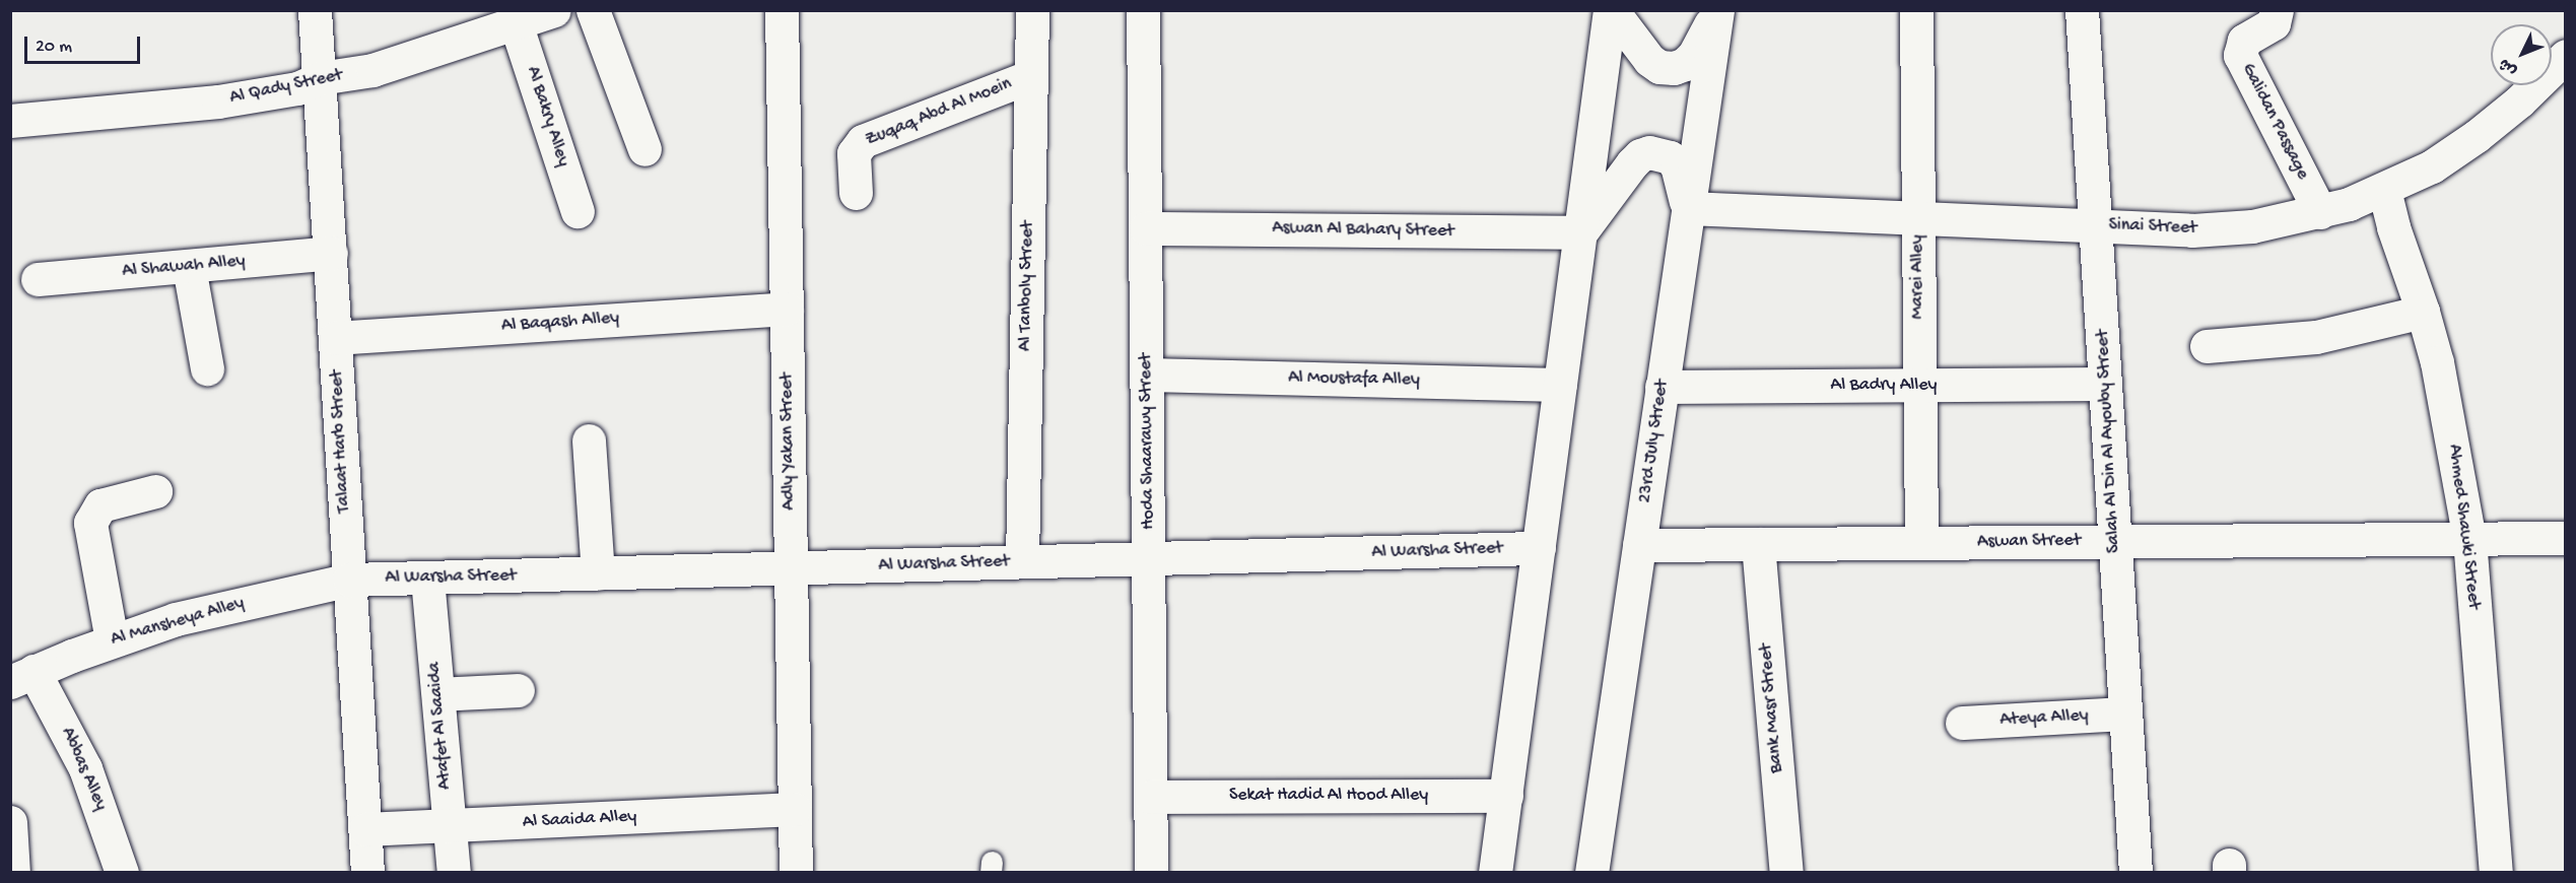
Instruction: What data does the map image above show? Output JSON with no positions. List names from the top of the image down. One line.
{"streets":{"street":["Al Qady Street","Zuqaq Abd Al Moein","Al Bakry Alley","Galidan Passage","Sinai Street","Aswan Al Bahary Street","Al Shawah Alley","Marei Alley","Al Tanboly Street","Al Baqash Alley","Al Moustafa Alley","Al Badry Alley","Talaat Harb Street","Adly Yakan Street","Hoda Shaarawy Street","23rd July Street","Salah Al Din Al Ayouby Street","Ahmed Shawki Street","Aswan Street","Al Warsha Street","Al Mansheya Alley","Bank Masr Street","Ateya Alley","Atafet Al Saaida","Abbas Alley","Sekat Hadid Al Hood Alley","Al Saaida Alley"]},"crossings":[["Al Qady Street","Al Bakry Alley"],["Al Qady Street","Talaat Harb Street"],["Zuqaq Abd Al Moein","Al Tanboly Street"],["Galidan Passage","Sinai Street"],["Sinai Street","Marei Alley"],["Sinai Street","23rd July Street"],["Sinai Street","Salah Al Din Al Ayouby Street"],["Sinai Street","Ahmed Shawki Street"],["Aswan Al Bahary Street","Hoda Shaarawy Street"],["Al Shawah Alley","Talaat Harb Street"],["Marei Alley","Al Badry Alley"],["Marei Alley","Aswan Street"],["Al Tanboly Street","Al Warsha Street"],["Al Baqash Alley","Talaat Harb Street"],["Al Baqash Alley","Adly Yakan Street"],["Al Moustafa Alley","Hoda Shaarawy Street"],["Al Badry Alley","23rd July Street"],["Al Badry Alley","Salah Al Din Al Ayouby Street"],["Talaat Harb Street","Al Warsha Street"],["Talaat Harb Street","Al Mansheya Alley"],["Talaat Harb Street","Al Saaida Alley"],["Adly Yakan Street","Al Warsha Street"],["Adly Yakan Street","Al Saaida Alley"],["Hoda Shaarawy Street","Al Warsha Street"],["Hoda Shaarawy Street","Sekat Hadid Al Hood Alley"],["23rd July Street","Aswan Street"],["Salah Al Din Al Ayouby Street","Aswan Street"],["Salah Al Din Al Ayouby Street","Ateya Alley"],["Ahmed Shawki Street","Aswan Street"],["Aswan Street","Bank Masr Street"],["Al Warsha Street","Al Mansheya Alley"],["Al Warsha Street","Atafet Al Saaida"],["Al Mansheya Alley","Abbas Alley"],["Atafet Al Saaida","Al Saaida Alley"]],"scale_bar":"20 m","north":"bottom left"}
